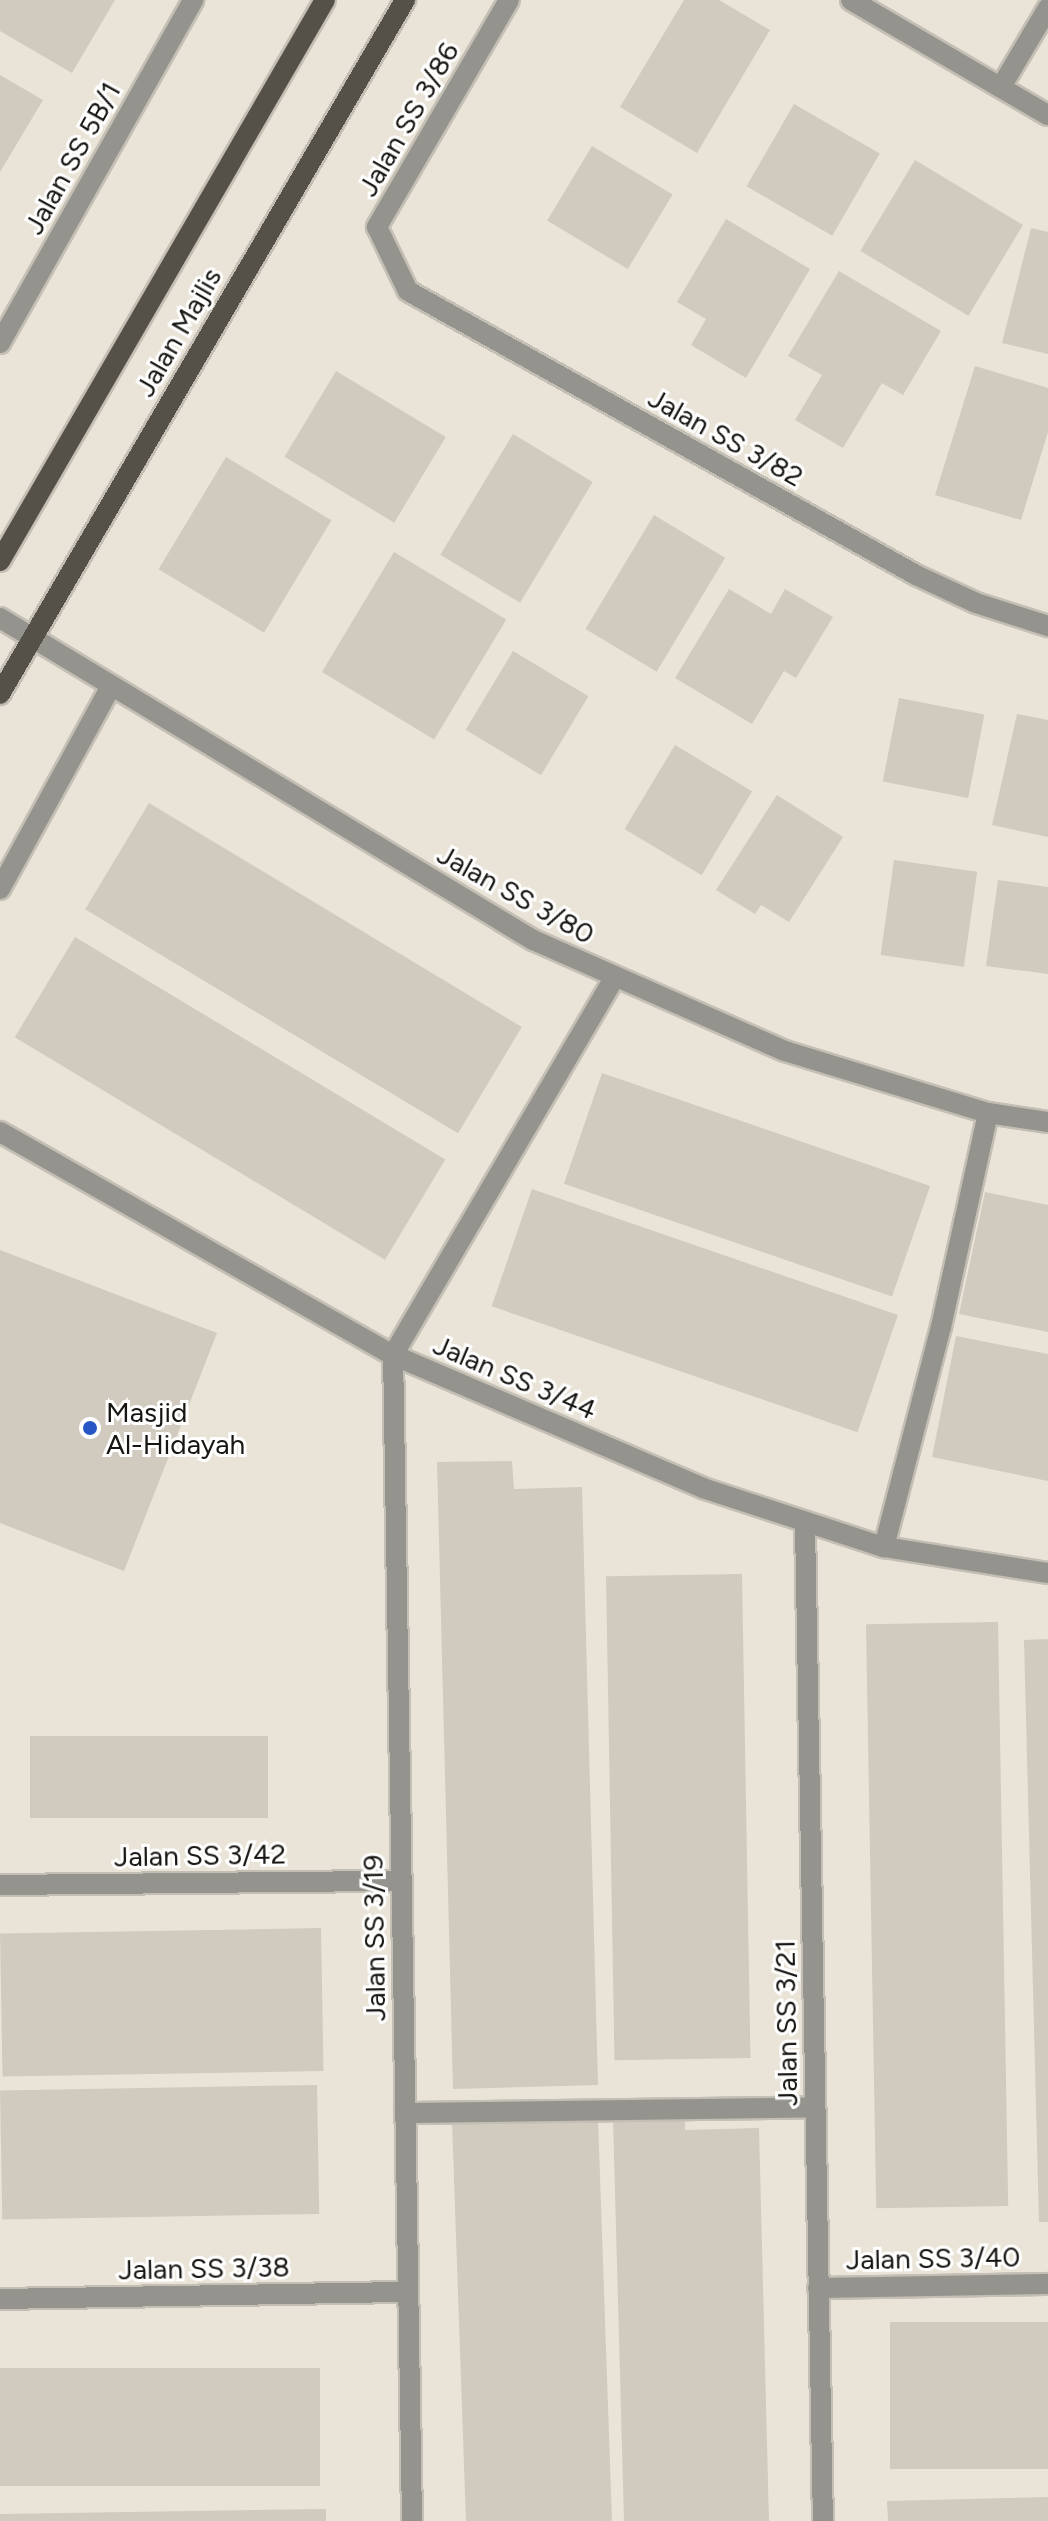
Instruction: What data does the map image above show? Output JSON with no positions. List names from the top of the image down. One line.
{"streets":{"main road":["Jalan Majlis"],"street":["Jalan SS 3/86","Jalan SS 5B/1","Jalan SS 3/82","Jalan SS 3/80","Jalan SS 3/44","Jalan SS 3/42","Jalan SS 3/19","Jalan SS 3/21","Jalan SS 3/40","Jalan SS 3/38"]},"crossings":[["Jalan SS 3/86","Jalan SS 3/82"],["Jalan Majlis","Jalan SS 3/80"],["Jalan SS 3/44","Jalan SS 3/19"],["Jalan SS 3/44","Jalan SS 3/21"],["Jalan SS 3/42","Jalan SS 3/19"],["Jalan SS 3/19","Jalan SS 3/38"],["Jalan SS 3/21","Jalan SS 3/40"]],"places":["Masjid Al-Hidayah"]}
